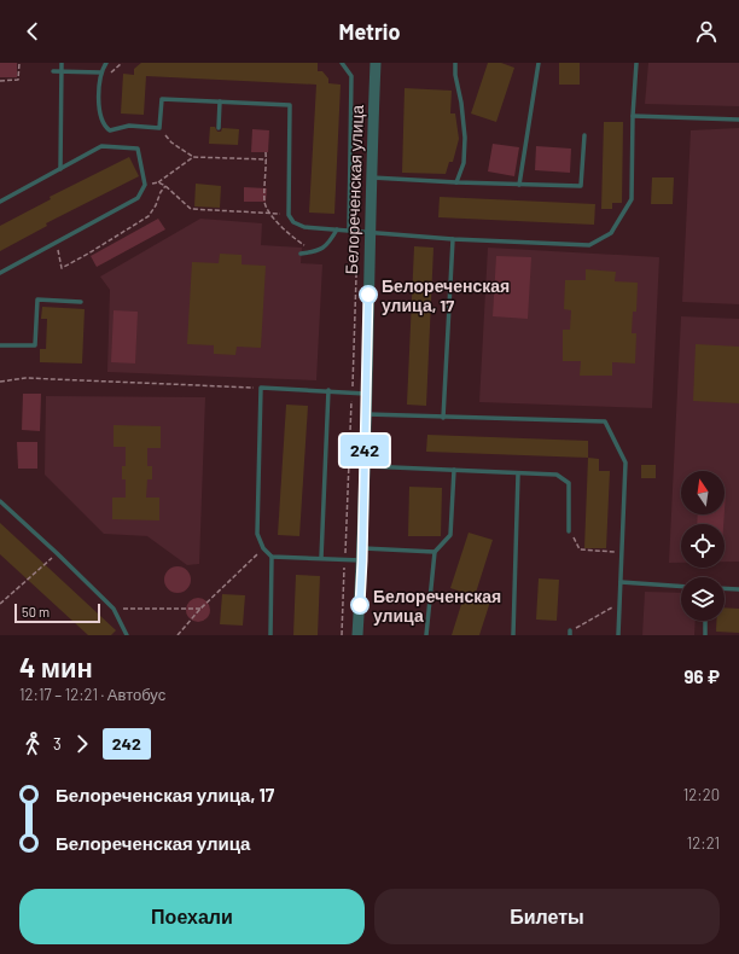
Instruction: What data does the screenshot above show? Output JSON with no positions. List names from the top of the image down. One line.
{"streets":{"street":["Белореченская улица"]},"places":["Белореченская улица, 17","Белореченская улица"],"lines":["bus line 242"],"scale_bar":"50 m","north":"top","page":{"header":"Metrio","on_map":"242","scale":"50 m","heading":["4 мин","12:17 – 12:21 · Автобус","96 ₽"],"legs":["3","242"],"list":[{"name":"Белореченская улица, 17","value":"12:20"},{"name":"Белореченская улица","value":"12:21"}],"buttons":["Поехали","Билеты"]}}
